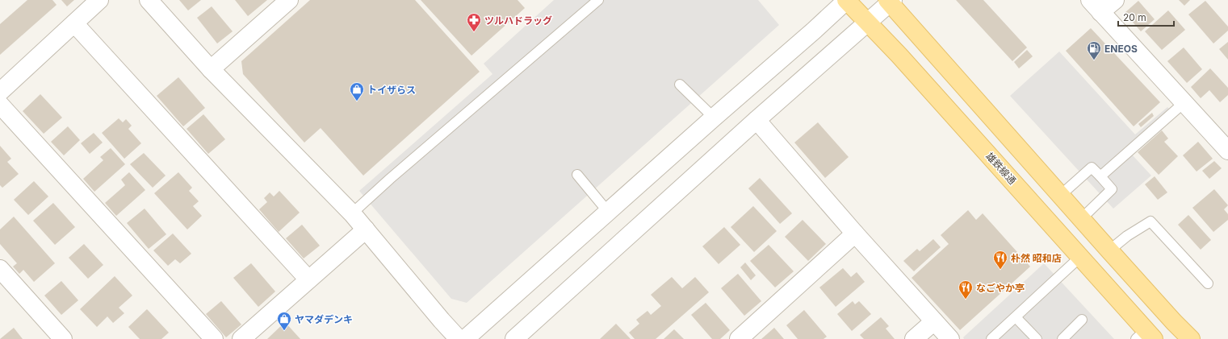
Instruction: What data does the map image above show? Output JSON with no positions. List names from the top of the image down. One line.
{"streets":{"main road":["雄鉄線通"]},"places":{"pharmacy":["ツルハドラッグ"],"fuel station":["ENEOS"],"shop":["トイザらス","ヤマダデンキ"],"restaurant":["朴然 昭和店","なごやか亭"]},"scale_bar":"20 m"}
